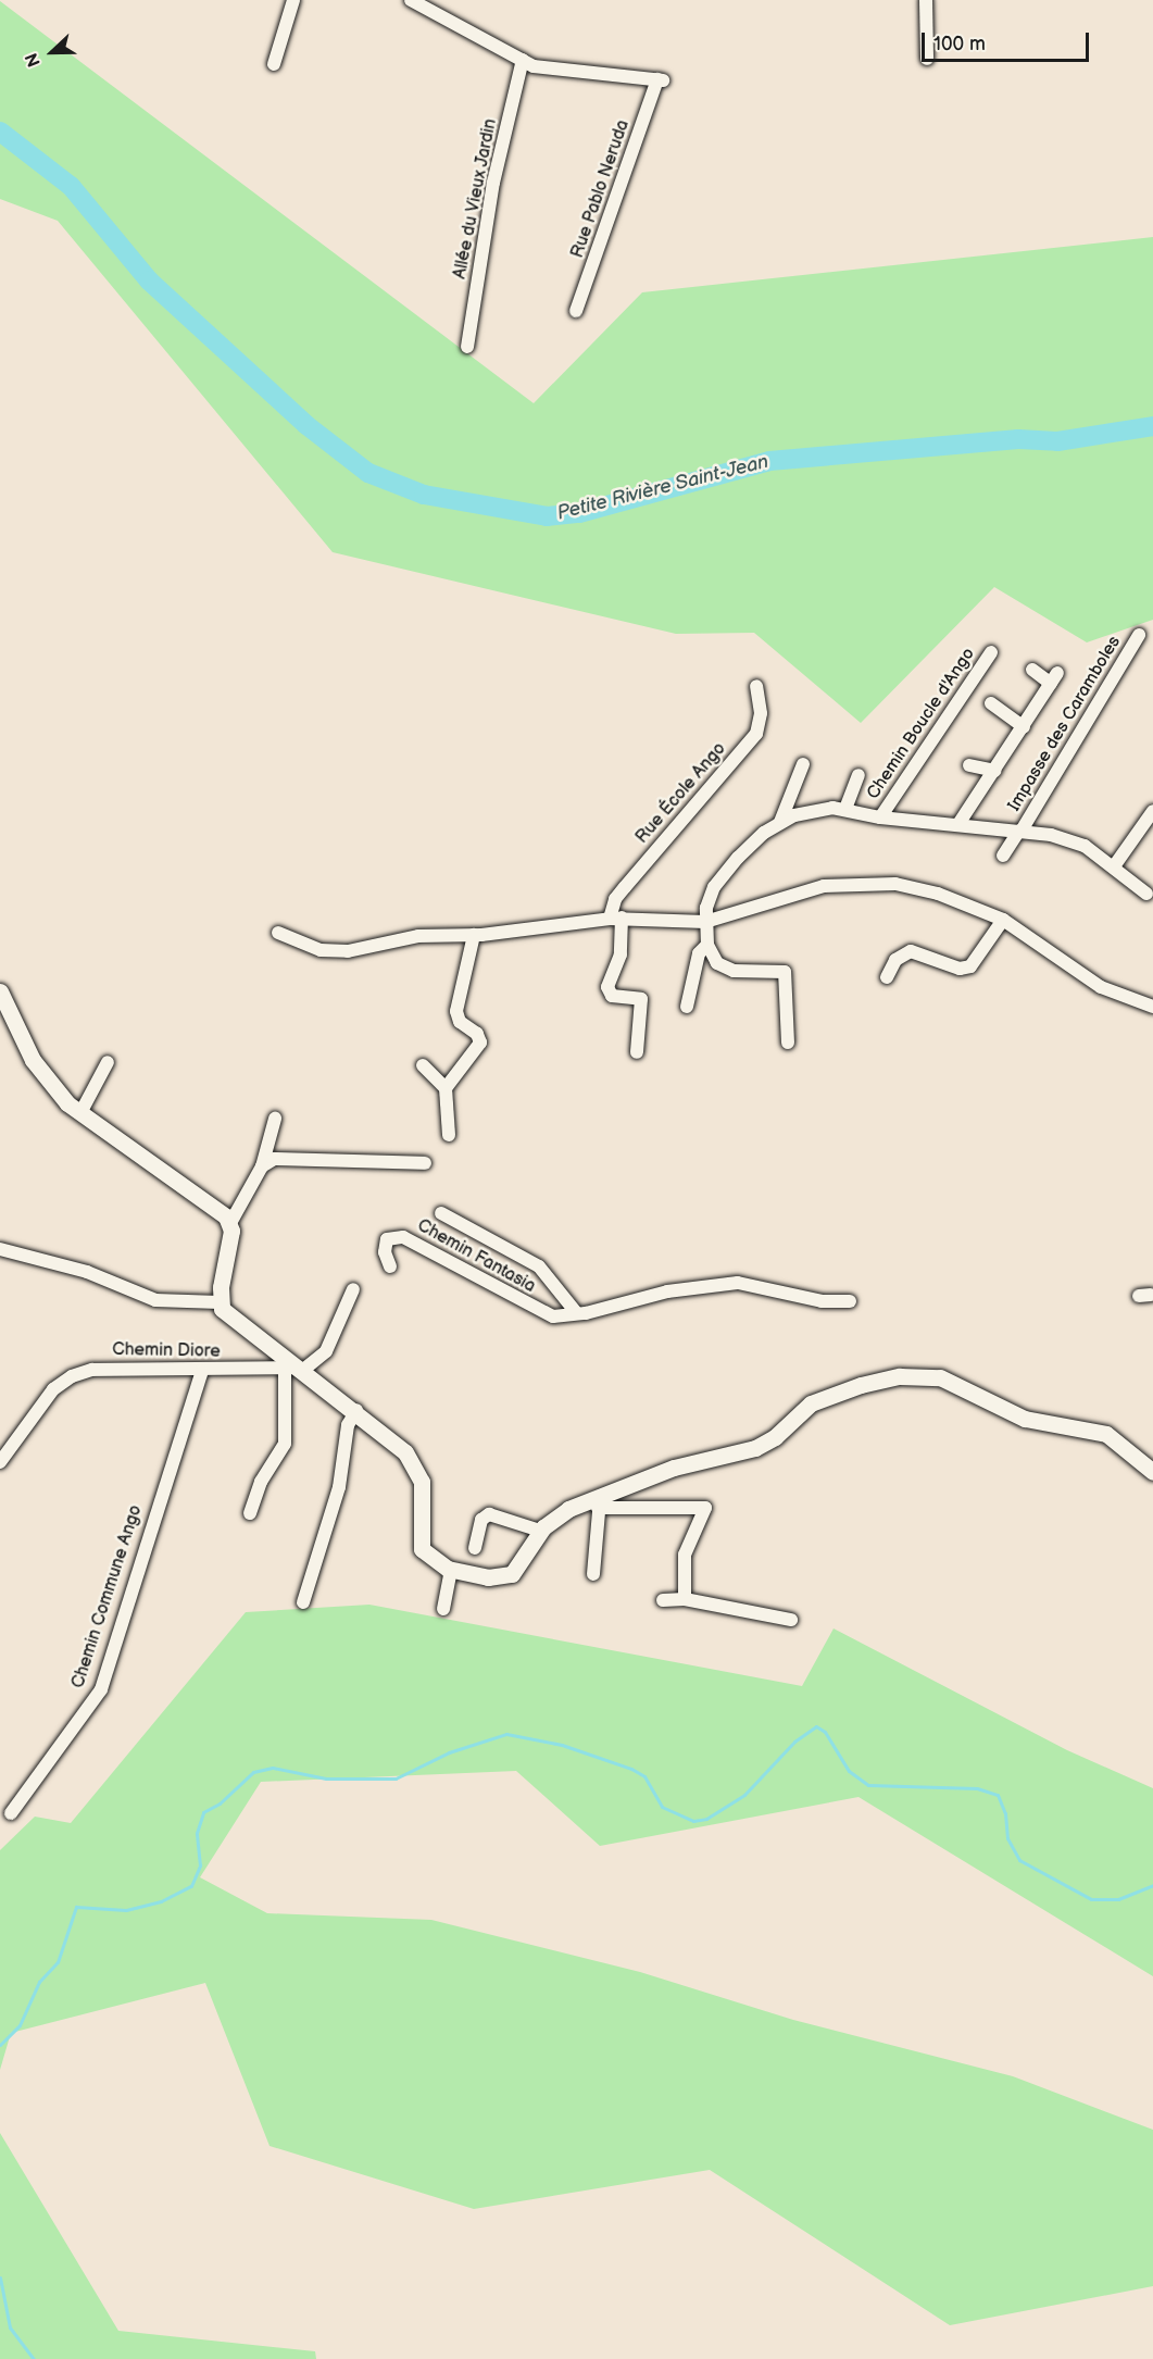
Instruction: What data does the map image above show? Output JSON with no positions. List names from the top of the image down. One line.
{"streets":{"street":["Rue Pablo Neruda","Allée du Vieux Jardin","Chemin Boucle d'Ango","Impasse des Caramboles","Rue École Ango","Chemin Fantasia","Chemin Diore","Chemin Commune Ango"]},"crossings":[["Rue Pablo Neruda","Allée du Vieux Jardin"],["Chemin Boucle d'Ango","Impasse des Caramboles"],["Chemin Diore","Chemin Commune Ango"]],"water":["Petite Rivière Saint-Jean"],"scale_bar":"100 m","north":"left"}
